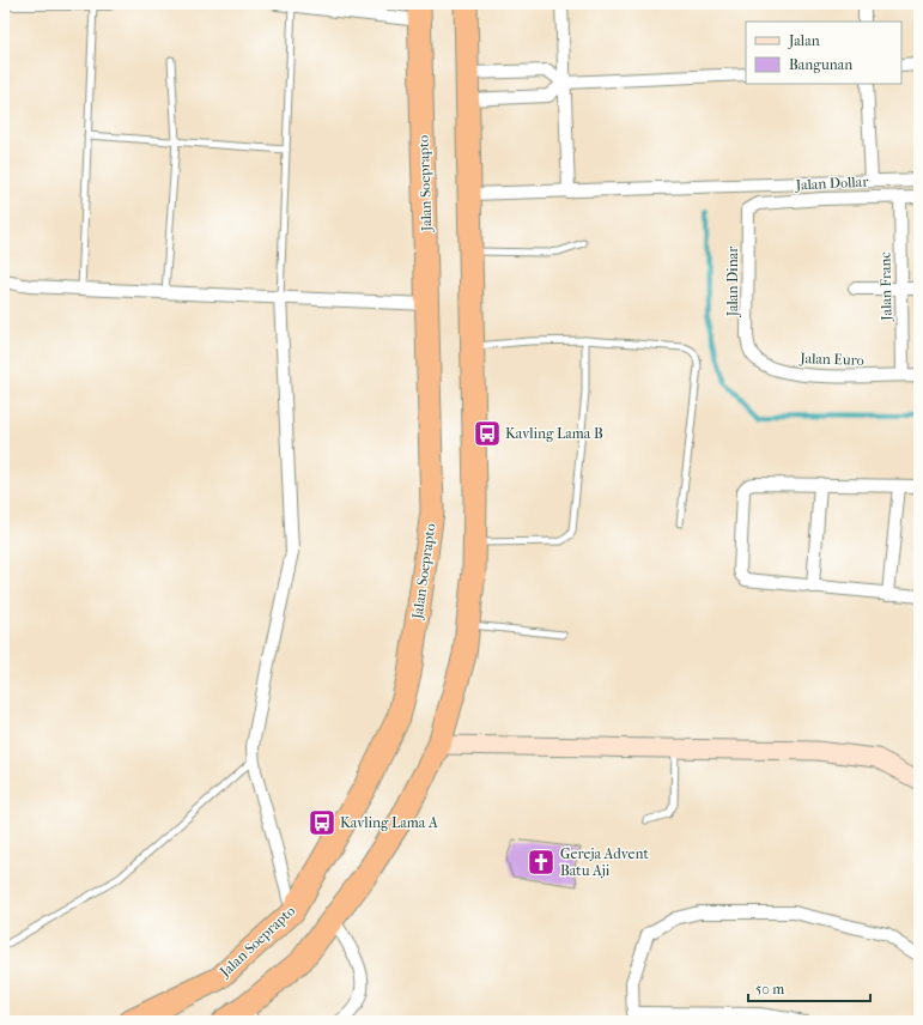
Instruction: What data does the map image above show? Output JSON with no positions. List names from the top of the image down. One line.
{"streets":{"highway":["Jalan Soeprapto"],"street":["Jalan Dollar","Jalan Dinar","Jalan Franc","Jalan Euro"]},"crossings":[["Jalan Dollar","Jalan Dinar"],["Jalan Dollar","Jalan Franc"],["Jalan Dinar","Jalan Euro"],["Jalan Franc","Jalan Euro"]],"places":{"bus stop":["Kavling Lama B","Kavling Lama A"],"church":["Gereja Advent Batu Aji"]},"legend":["Jalan","Bangunan"],"scale_bar":"50 m"}
